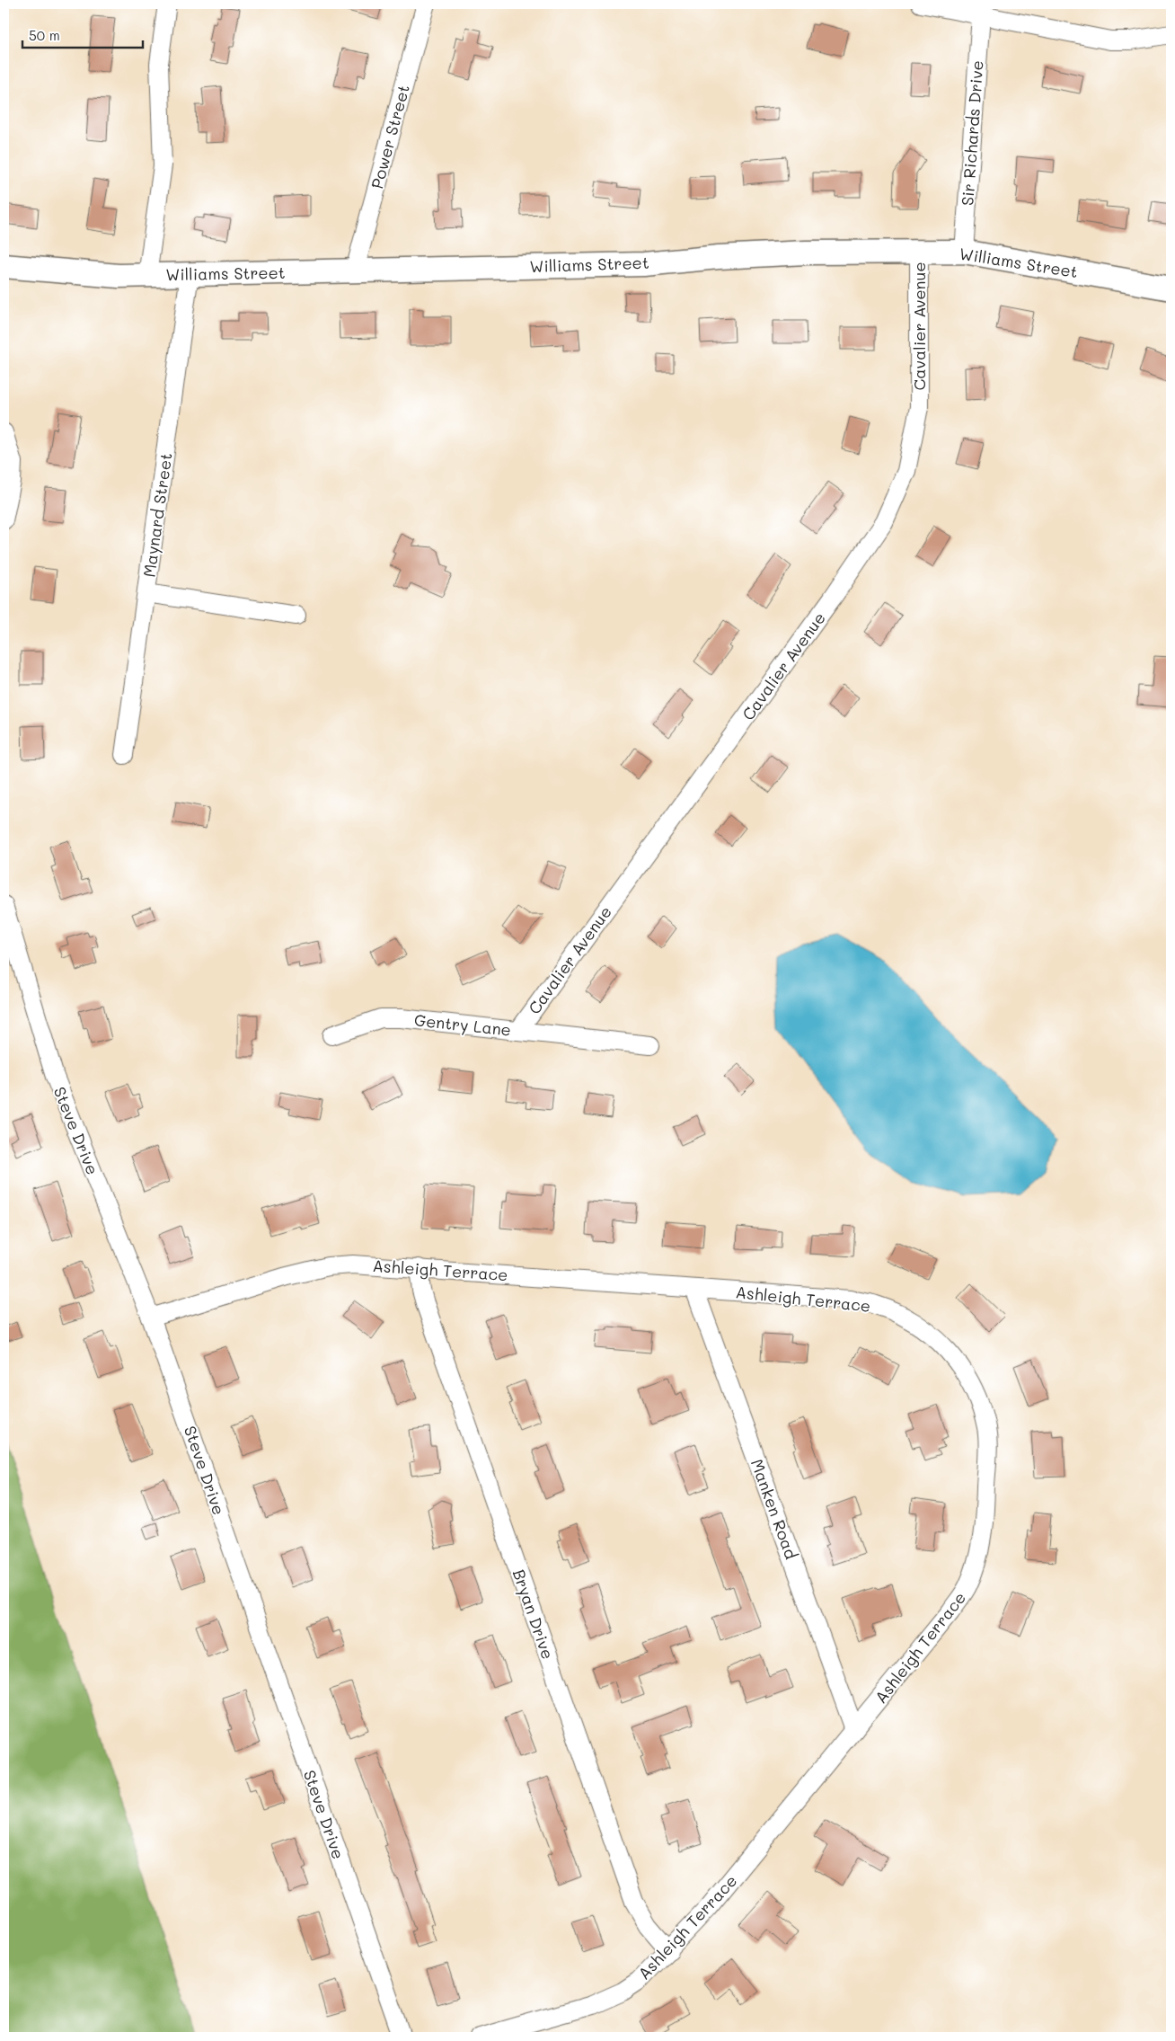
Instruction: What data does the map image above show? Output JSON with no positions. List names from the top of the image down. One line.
{"streets":{"street":["Sir Richards Drive","Power Street","Williams Street","Cavalier Avenue","Maynard Street","Gentry Lane","Steve Drive","Ashleigh Terrace","Manken Road","Bryan Drive"]},"crossings":[["Sir Richards Drive","Williams Street"],["Power Street","Williams Street"],["Williams Street","Cavalier Avenue"],["Williams Street","Maynard Street"],["Cavalier Avenue","Gentry Lane"],["Steve Drive","Ashleigh Terrace"],["Ashleigh Terrace","Manken Road"],["Ashleigh Terrace","Bryan Drive"]],"scale_bar":"50 m"}
